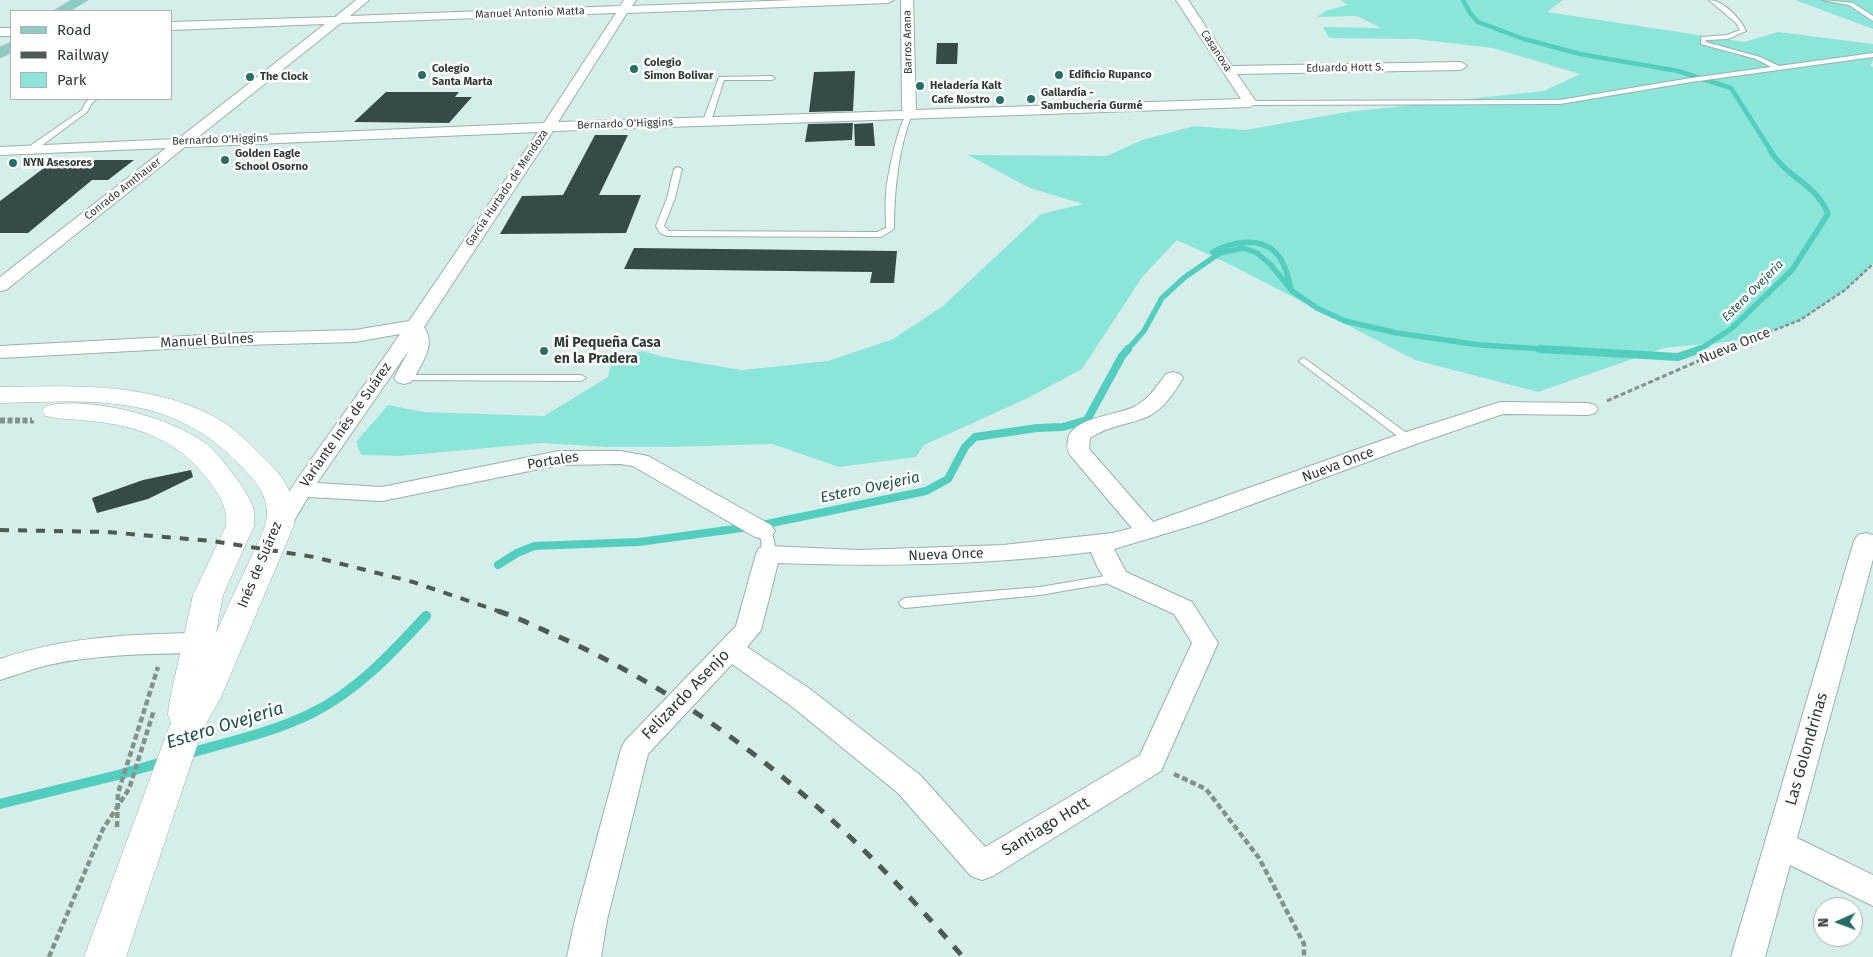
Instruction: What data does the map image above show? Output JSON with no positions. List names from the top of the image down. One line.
{"streets":{"main road":["Inés de Suárez"],"street":["Manuel Antonio Matta","Barros Arana","Casanova","Eduardo Hott S.","Bernardo O'Higgins","García Hurtado de Mendoza","Conrado Amthauer","Manuel Bulnes","Nueva Once","Variante Inés de Suárez","Portales","Felizardo Asenjo","Las Golondrinas","Santiago Hott"]},"crossings":[["Manuel Antonio Matta","García Hurtado de Mendoza"],["Manuel Antonio Matta","Conrado Amthauer"],["Barros Arana","Bernardo O'Higgins"],["Casanova","Eduardo Hott S."],["Casanova","Bernardo O'Higgins"],["Bernardo O'Higgins","García Hurtado de Mendoza"],["Bernardo O'Higgins","Conrado Amthauer"],["García Hurtado de Mendoza","Manuel Bulnes"],["García Hurtado de Mendoza","Variante Inés de Suárez"],["Manuel Bulnes","Variante Inés de Suárez"],["Nueva Once","Portales"],["Nueva Once","Felizardo Asenjo"],["Variante Inés de Suárez","Portales"],["Variante Inés de Suárez","Inés de Suárez"],["Portales","Felizardo Asenjo"],["Felizardo Asenjo","Santiago Hott"]],"water":["Estero Ovejeria"],"places":["Colegio Simon Bolivar","Colegio Santa Marta","Edificio Rupanco","The Clock","Heladería Kalt","Gallardía - Sambuchería Gurmé","Cafe Nostro","Golden Eagle School Osorno","NYN Asesores","Mi Pequeña Casa en la Pradera"],"legend":["Road","Railway","Park"],"north":"left"}
